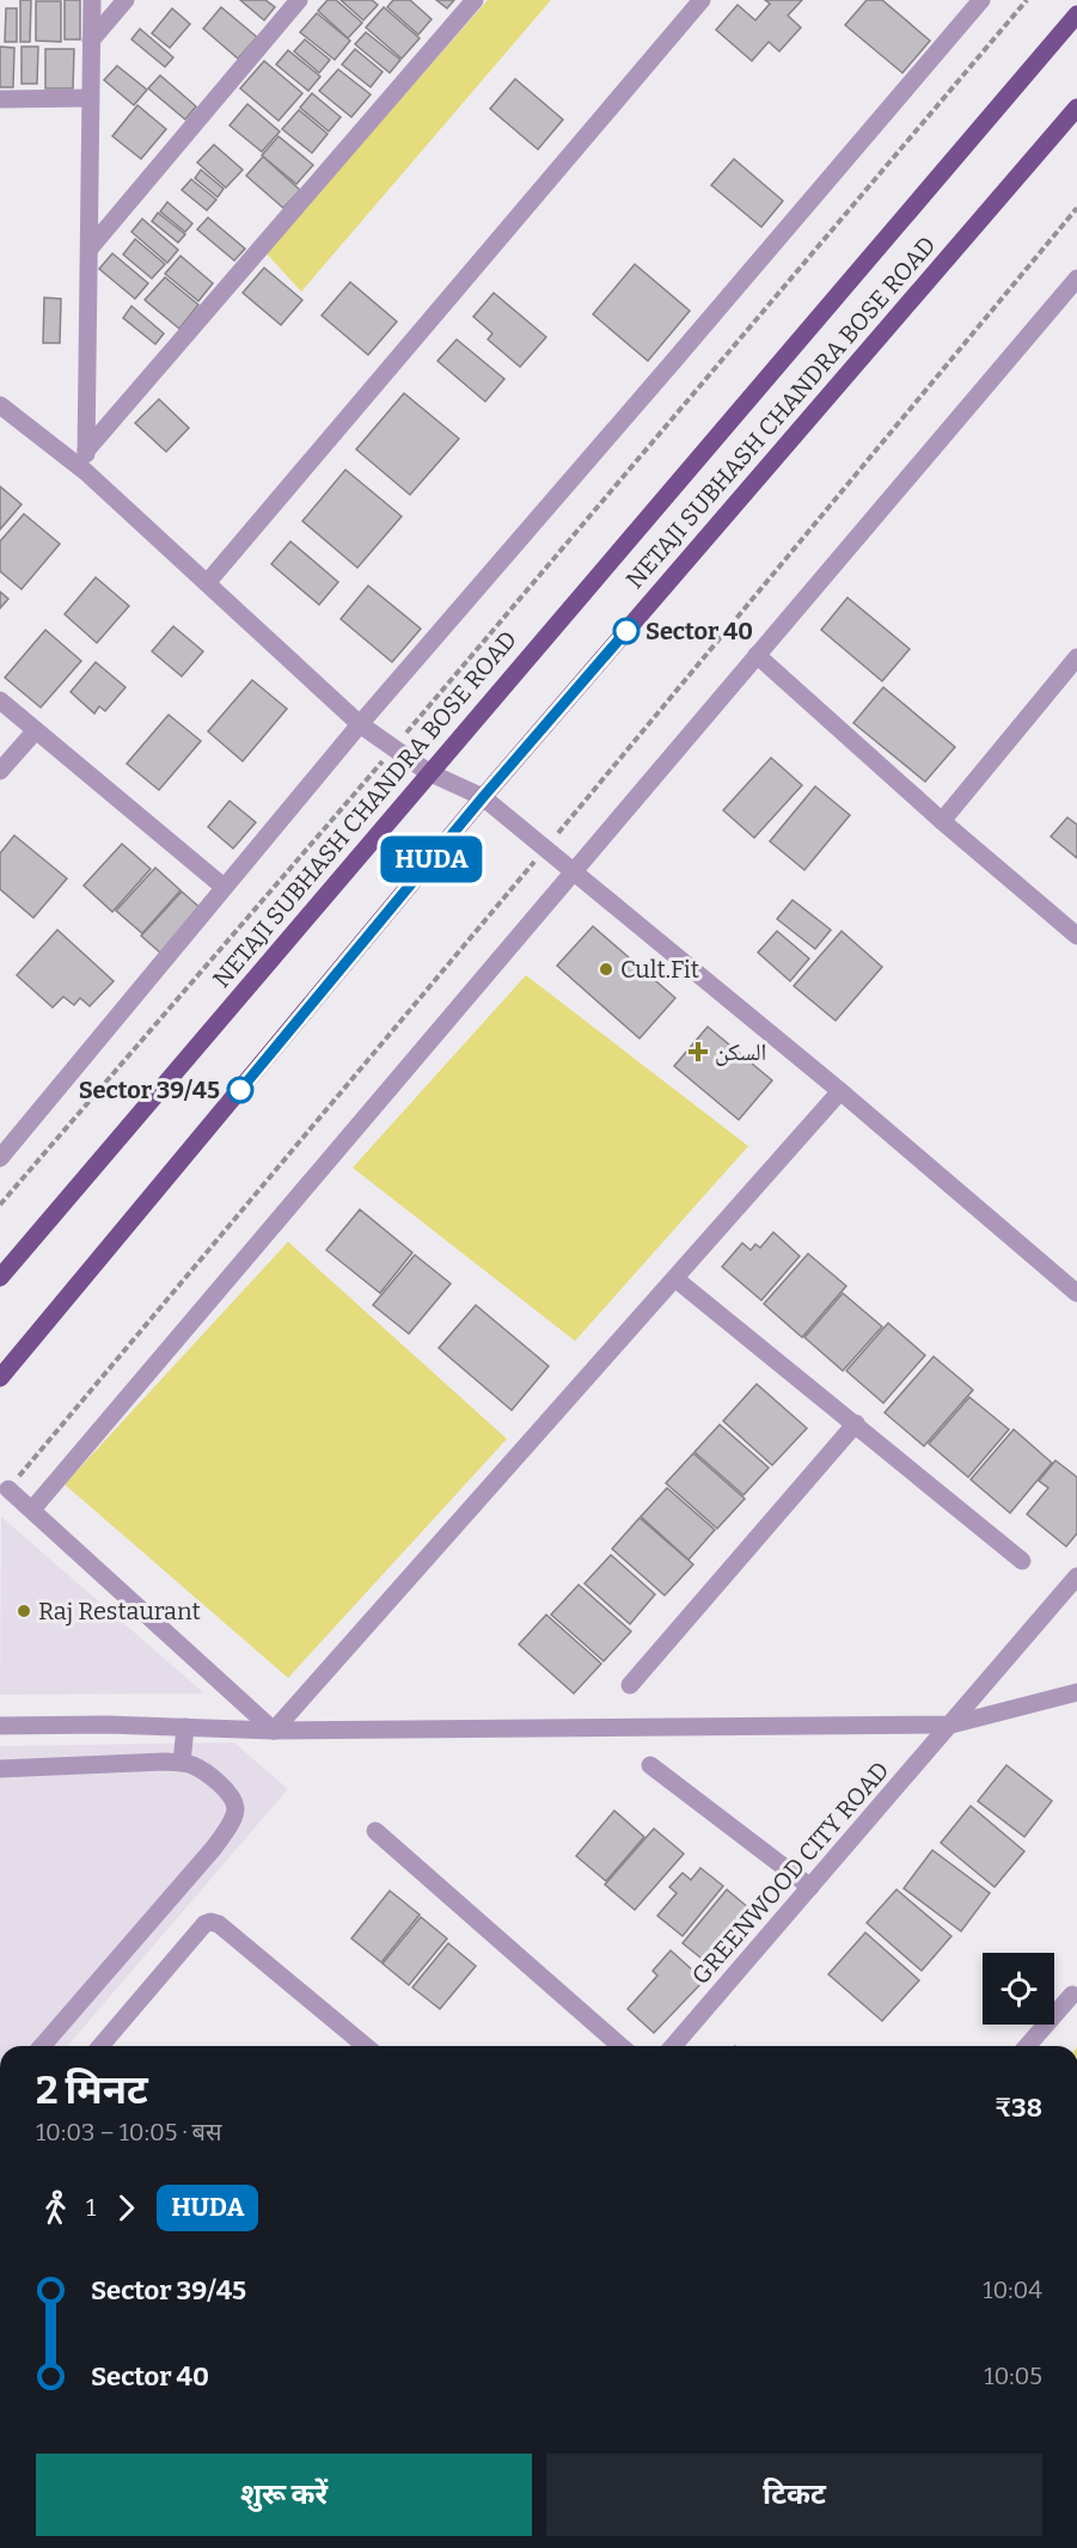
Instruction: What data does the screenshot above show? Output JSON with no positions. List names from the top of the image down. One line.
{"streets":{"main road":["NETAJI SUBHASH CHANDRA BOSE ROAD"],"street":["GREENWOOD CITY ROAD"]},"places":{"other":["Sector 40","Cult.Fit","Sector 39/45","Raj Restaurant"],"health":["السكن"]},"lines":["bus line HUDA"],"page":{"on_map":"HUDA","heading":["2 मिनट","10:03 – 10:05 · बस","₹38"],"legs":["1","HUDA"],"list":[{"name":"Sector 39/45","value":"10:04"},{"name":"Sector 40","value":"10:05"}],"buttons":["शुरू करें","टिकट"]}}
